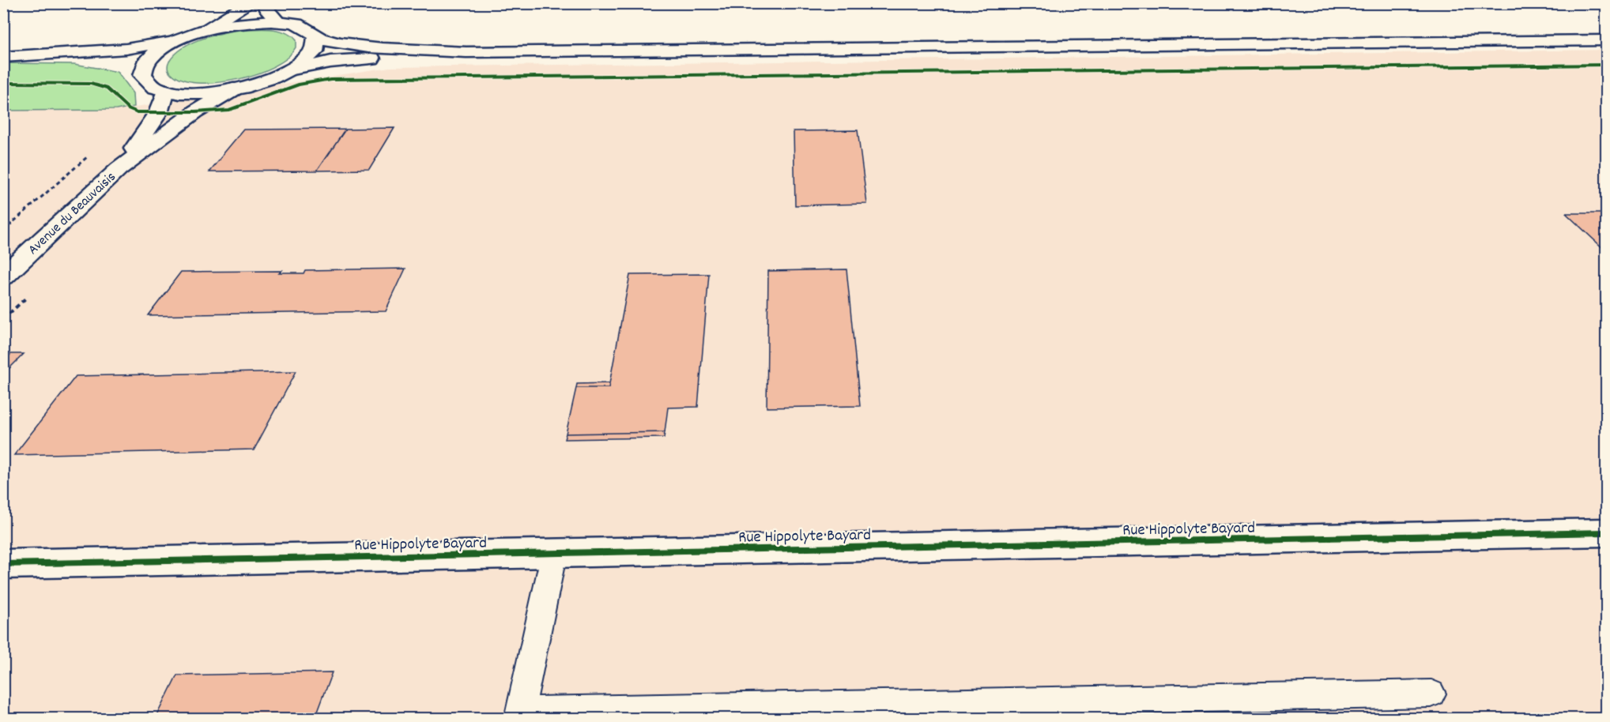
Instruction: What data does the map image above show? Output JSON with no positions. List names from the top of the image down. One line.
{"streets":{"main road":["Avenue du Beauvaisis","Rue Hippolyte Bayard"]}}
